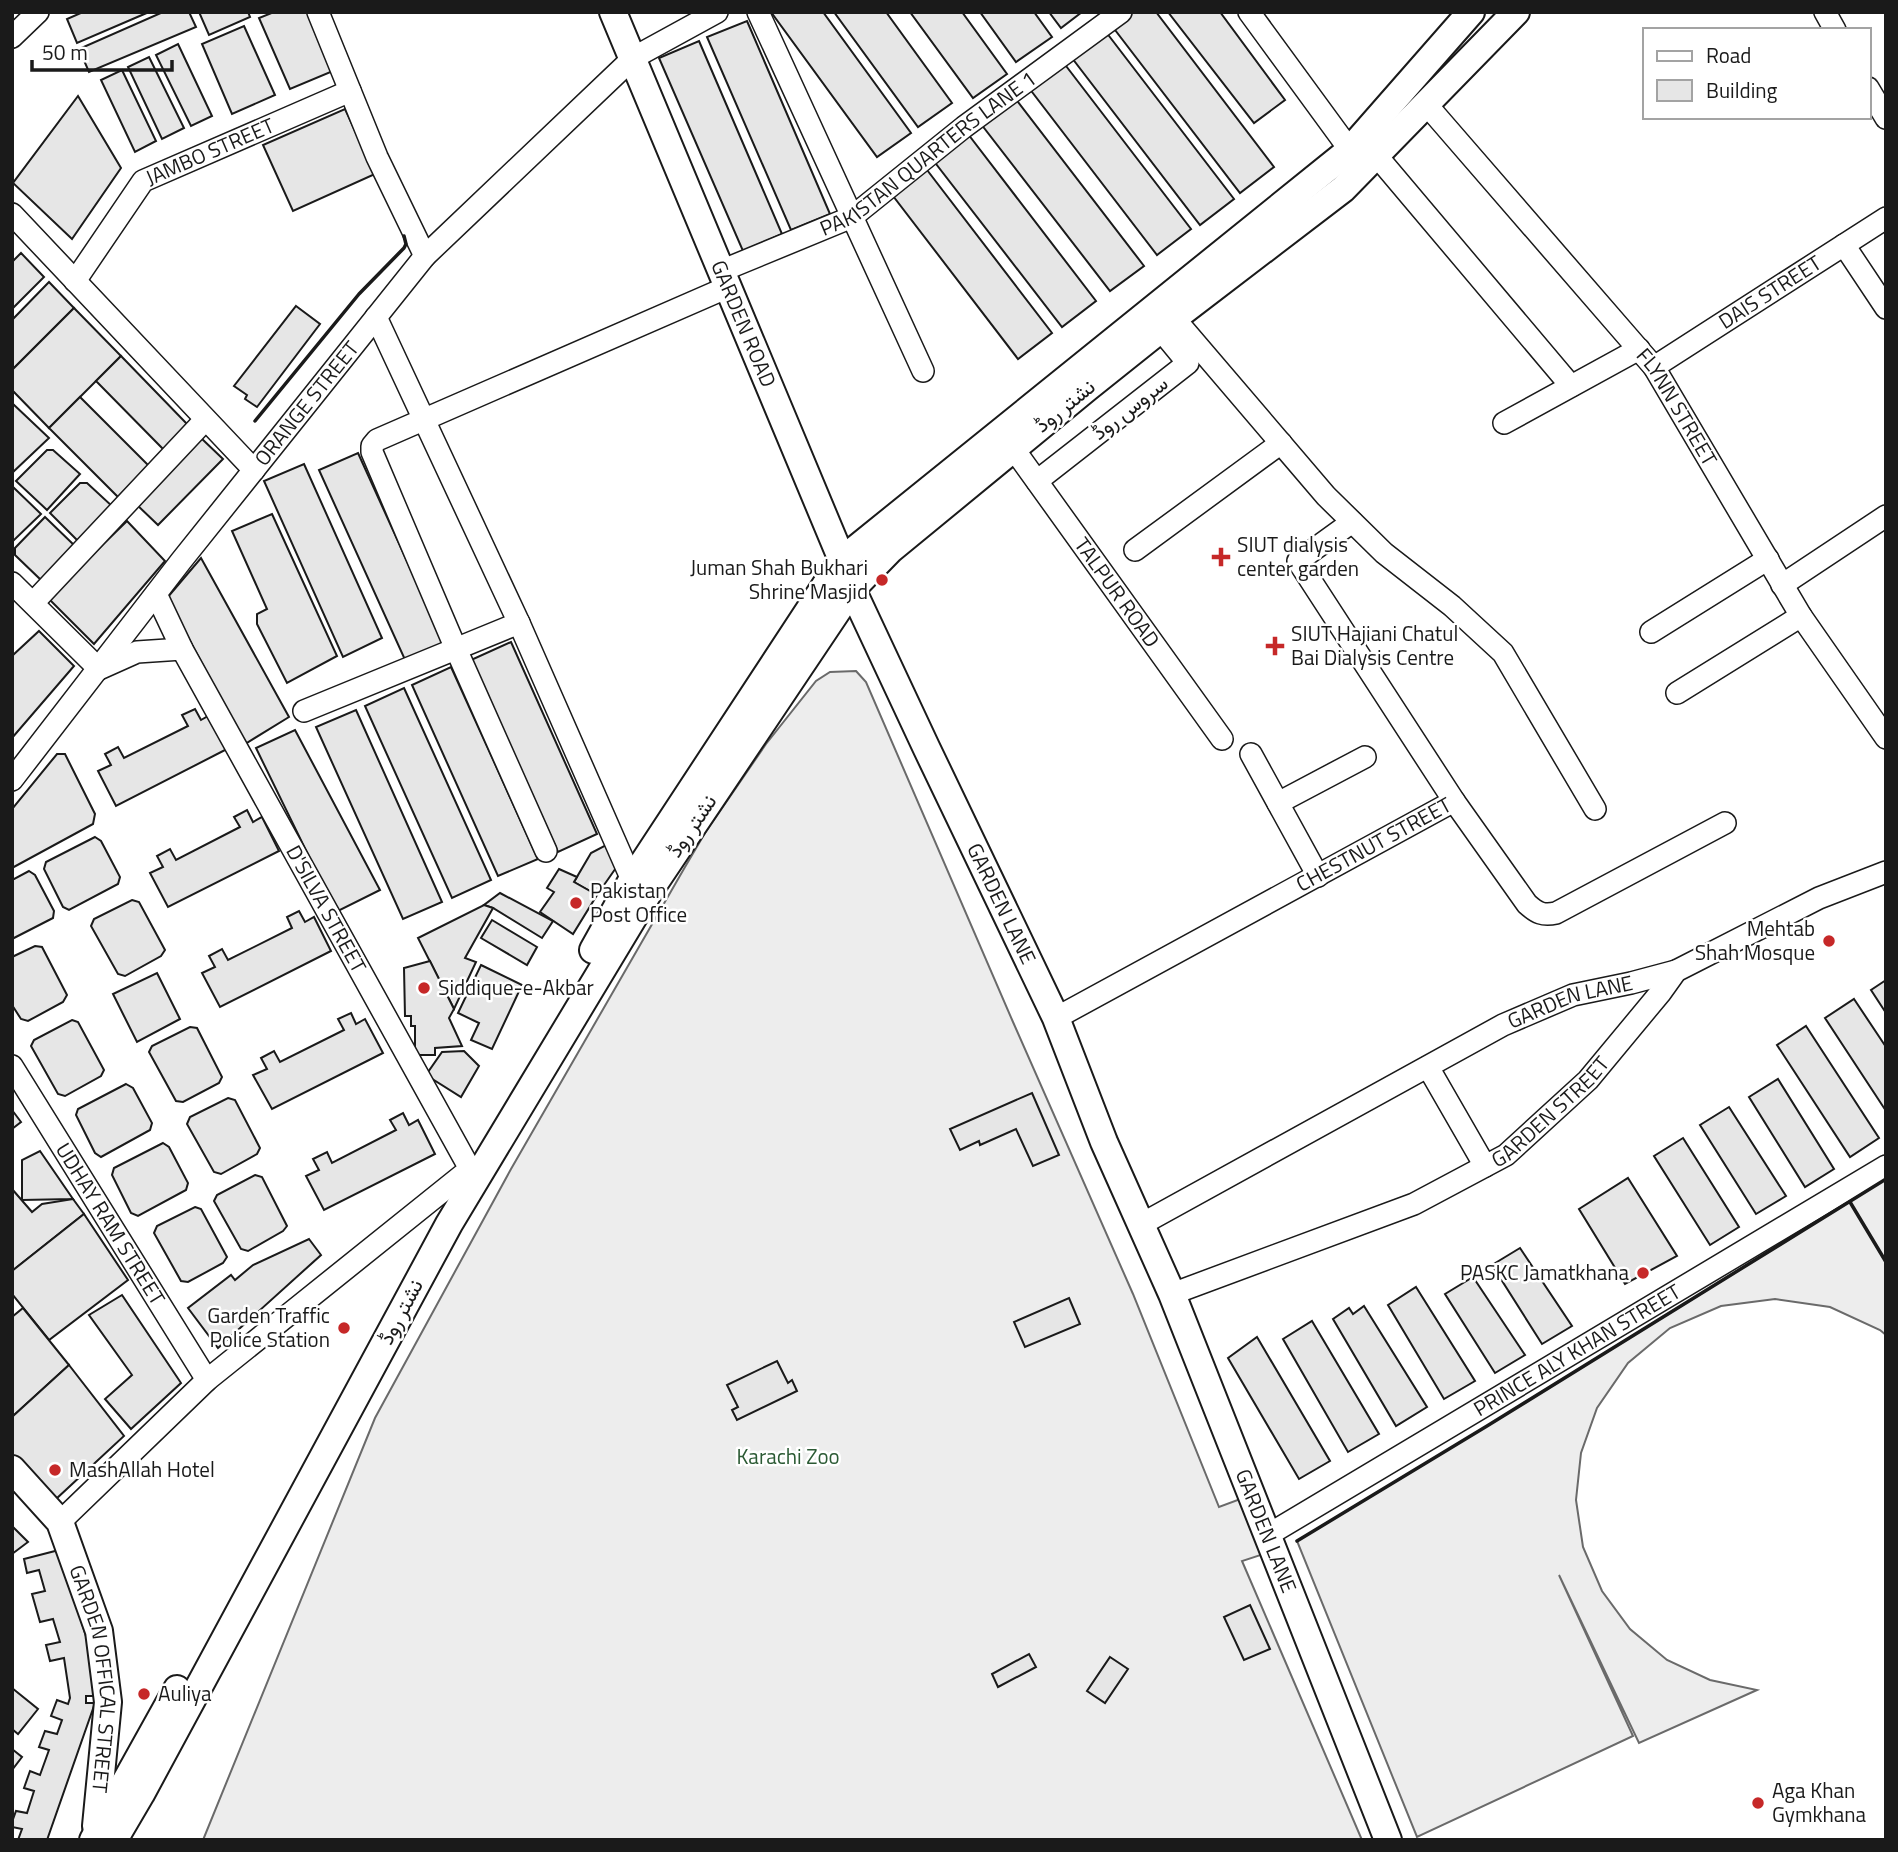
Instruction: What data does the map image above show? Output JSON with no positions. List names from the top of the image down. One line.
{"streets":{"main road":["GARDEN ROAD","نشتر روڈ","GARDEN LANE","GARDEN OFFICAL STREET"],"street":["PAKISTAN QUARTERS LANE 1","JAMBO STREET","DAIS STREET","ORANGE STREET","FLYNN STREET","سروس روڈ","TALPUR ROAD","CHESTNUT STREET","D'SILVA STREET","GARDEN STREET","UDHAY RAM STREET","PRINCE ALY KHAN STREET"]},"crossings":[["PAKISTAN QUARTERS LANE 1","GARDEN ROAD"],["DAIS STREET","FLYNN STREET"],["GARDEN ROAD","ORANGE STREET"],["GARDEN ROAD","نشتر روڈ"],["GARDEN ROAD","GARDEN LANE"],["ORANGE STREET","D'SILVA STREET"],["نشتر روڈ","FLYNN STREET"],["نشتر روڈ","سروس روڈ"],["نشتر روڈ","TALPUR ROAD"],["نشتر روڈ","GARDEN LANE"],["نشتر روڈ","D'SILVA STREET"],["نشتر روڈ","GARDEN OFFICAL STREET"],["سروس روڈ","TALPUR ROAD"],["CHESTNUT STREET","GARDEN LANE"],["GARDEN LANE","GARDEN STREET"],["GARDEN LANE","PRINCE ALY KHAN STREET"]],"parks":["Karachi Zoo"],"places":{"health":["SIUT dialysis center garden","SIUT Hajiani Chatul Bai Dialysis Centre"],"other":["Juman Shah Bukhari Shrine Masjid","Pakistan Post Office","Mehtab Shah Mosque","Siddique-e-Akbar","PASKC Jamatkhana","Garden Traffic Police Station","MashAllah Hotel","Auliya","Aga Khan Gymkhana"]},"legend":["Road","Building"],"scale_bar":"50 m"}
